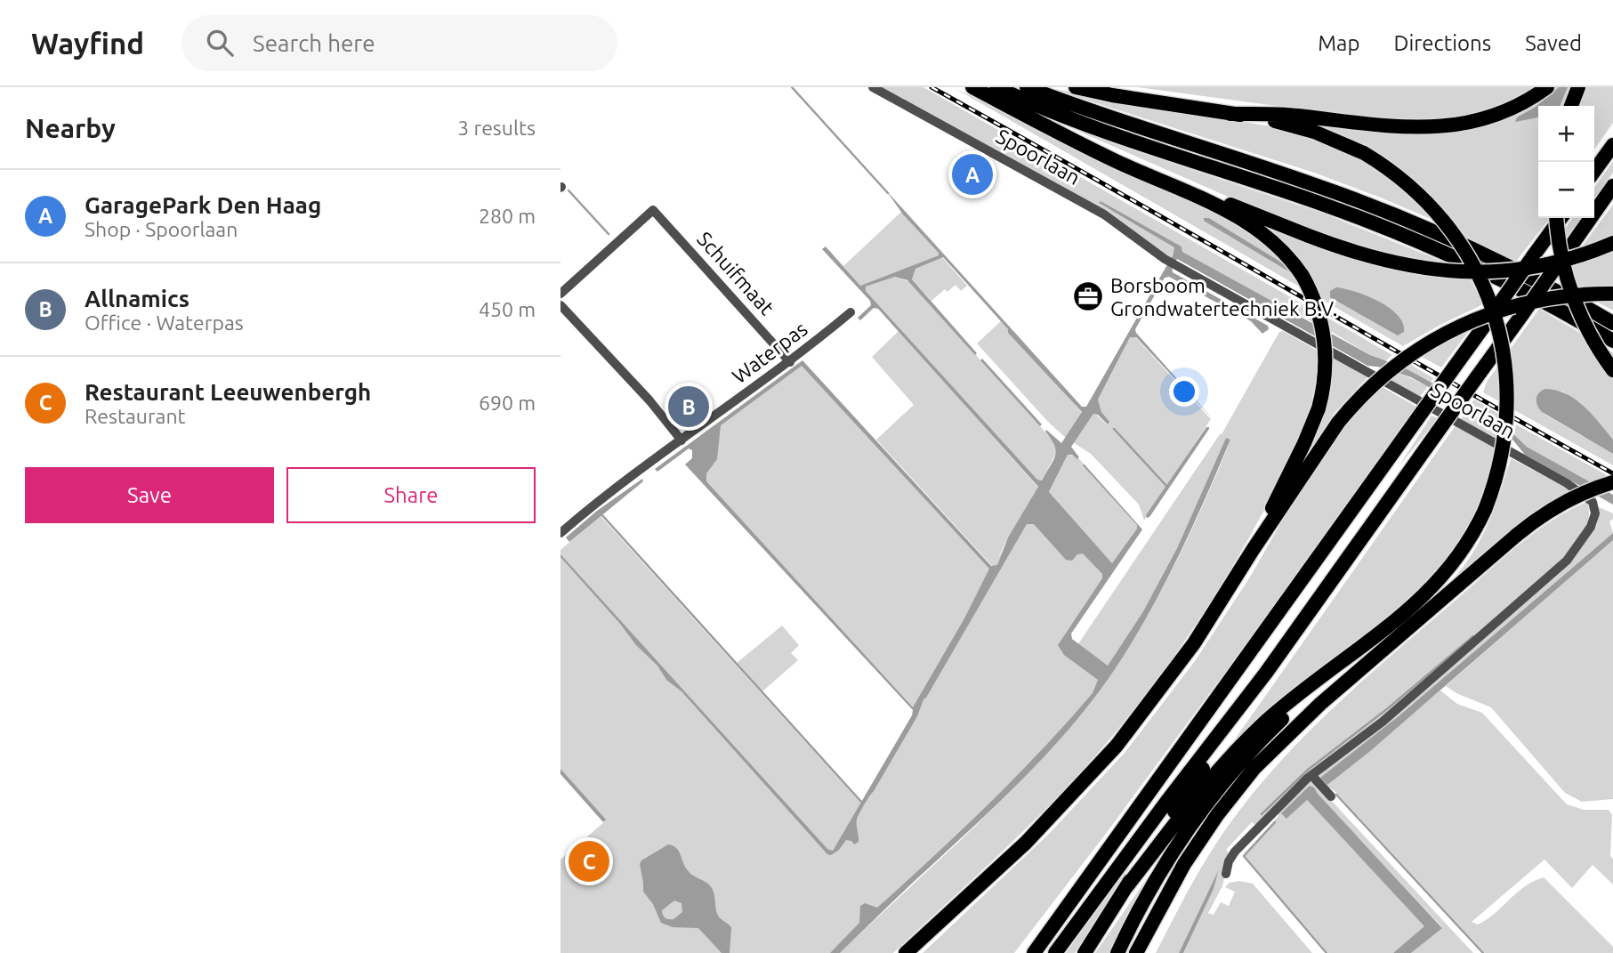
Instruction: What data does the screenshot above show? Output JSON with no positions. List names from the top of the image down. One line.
{"streets":{"street":["Spoorlaan","Schuifmaat","Waterpas"]},"crossings":[["Schuifmaat","Waterpas"]],"places":{"office":["Borsboom Grondwatertechniek B.V."]},"page":{"header":"Wayfind","search":"Search here","nav":["Map","Directions","Saved"],"heading":["Nearby","3 results"],"map_buttons":["+","−"],"pins":["A","B","C"],"list":[{"mark":"A","name":"GaragePark Den Haag","note":"Shop · Spoorlaan","value":"280 m"},{"mark":"B","name":"Allnamics","note":"Office · Waterpas","value":"450 m"},{"mark":"C","name":"Restaurant Leeuwenbergh","note":"Restaurant","value":"690 m"}],"buttons":["Save","Share"]}}
